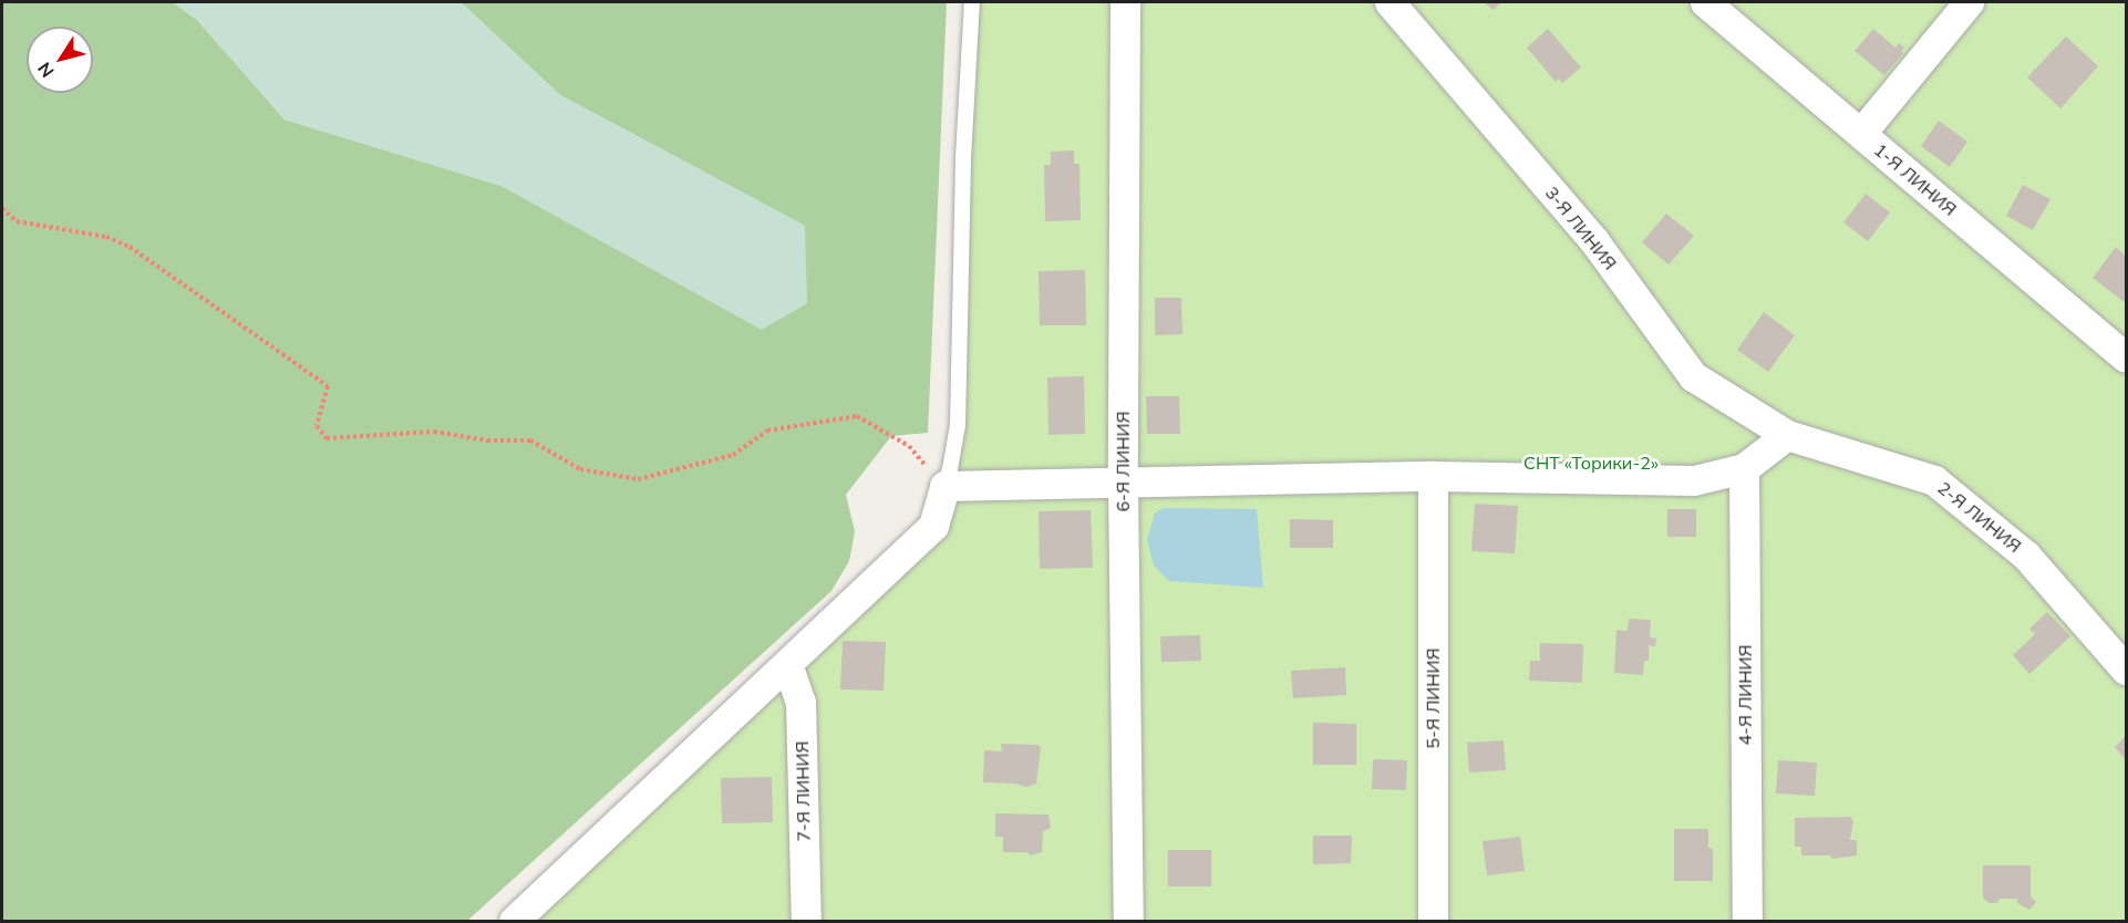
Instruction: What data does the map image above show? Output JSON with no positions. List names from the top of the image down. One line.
{"streets":{"street":["1-Я ЛИНИЯ","3-Я ЛИНИЯ","6-Я ЛИНИЯ","2-Я ЛИНИЯ","4-Я ЛИНИЯ","5-Я ЛИНИЯ","7-Я ЛИНИЯ"]},"crossings":[["3-Я ЛИНИЯ","2-Я ЛИНИЯ"]],"parks":["СНТ «Торики-2»"],"north":"bottom left"}
